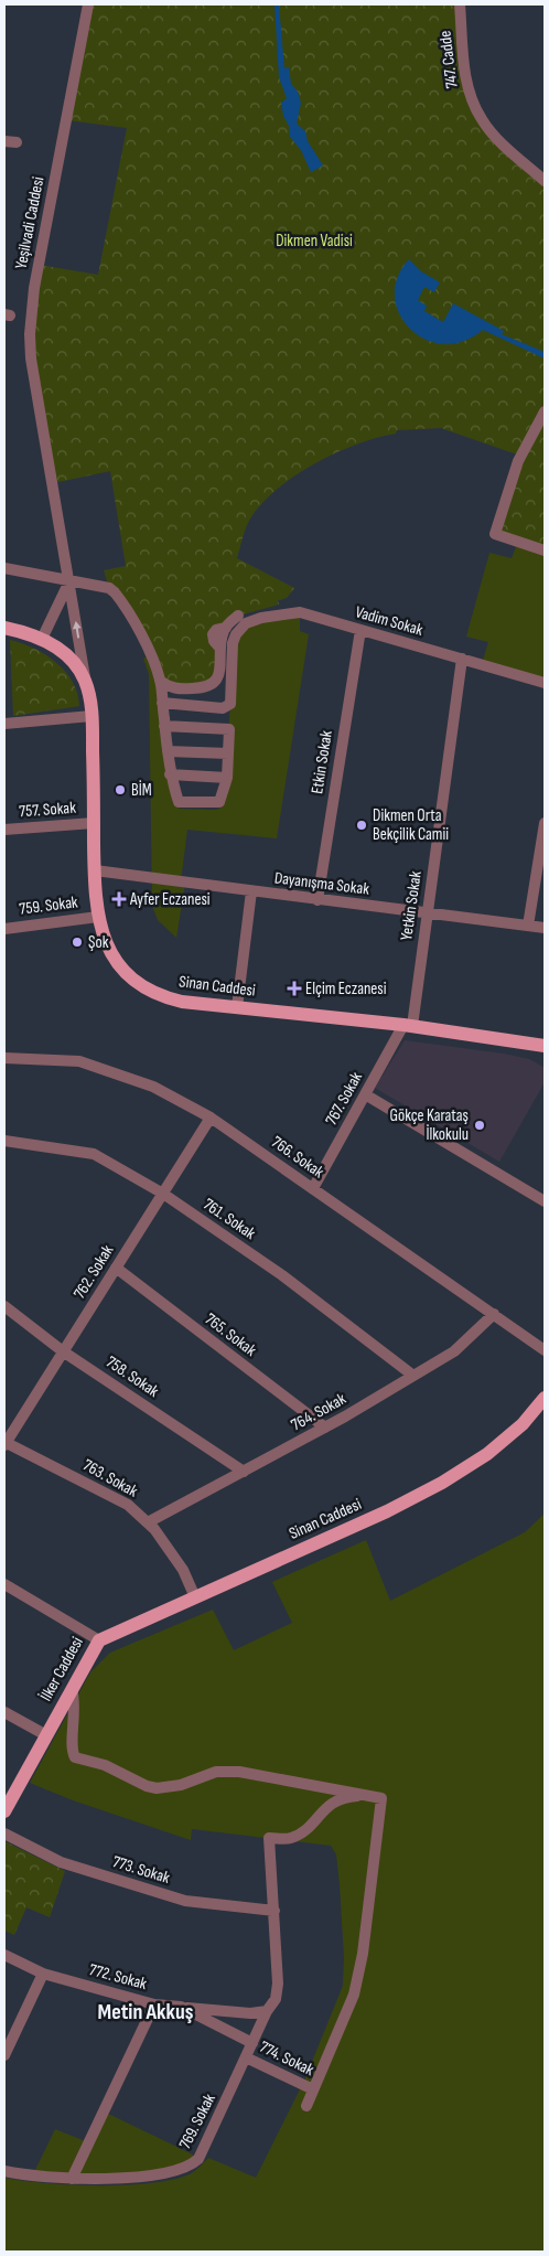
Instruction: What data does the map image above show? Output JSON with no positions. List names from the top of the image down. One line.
{"streets":{"main road":["Sinan Caddesi","İlker Caddesi"],"street":["747. Cadde","Yeşilvadi Caddesi","Vadim Sokak","Etkin Sokak","757. Sokak","Dayanışma Sokak","759. Sokak","Yetkin Sokak","767. Sokak","766. Sokak","761. Sokak","762. Sokak","765. Sokak","758. Sokak","764. Sokak","763. Sokak","773. Sokak","772. Sokak","774. Sokak","769. Sokak"]},"crossings":[["Yeşilvadi Caddesi","Sinan Caddesi"],["Vadim Sokak","Etkin Sokak"],["Vadim Sokak","Yetkin Sokak"],["Etkin Sokak","Dayanışma Sokak"],["757. Sokak","Sinan Caddesi"],["Dayanışma Sokak","Yetkin Sokak"],["Dayanışma Sokak","Sinan Caddesi"],["759. Sokak","Sinan Caddesi"],["Yetkin Sokak","Sinan Caddesi"],["Yetkin Sokak","767. Sokak"],["Sinan Caddesi","767. Sokak"],["Sinan Caddesi","763. Sokak"],["Sinan Caddesi","İlker Caddesi"],["767. Sokak","766. Sokak"],["766. Sokak","762. Sokak"],["766. Sokak","764. Sokak"],["761. Sokak","762. Sokak"],["761. Sokak","764. Sokak"],["762. Sokak","765. Sokak"],["762. Sokak","758. Sokak"],["762. Sokak","763. Sokak"],["765. Sokak","764. Sokak"],["758. Sokak","764. Sokak"],["764. Sokak","763. Sokak"],["773. Sokak","769. Sokak"],["772. Sokak","769. Sokak"],["774. Sokak","769. Sokak"]],"districts":["Metin Akkuş"],"parks":["Dikmen Vadisi"],"places":{"other":["BİM","Dikmen Orta Bekçilik Camii","Şok","Gökçe Karataş İlkokulu"],"health":["Ayfer Eczanesi","Elçim Eczanesi"]}}
